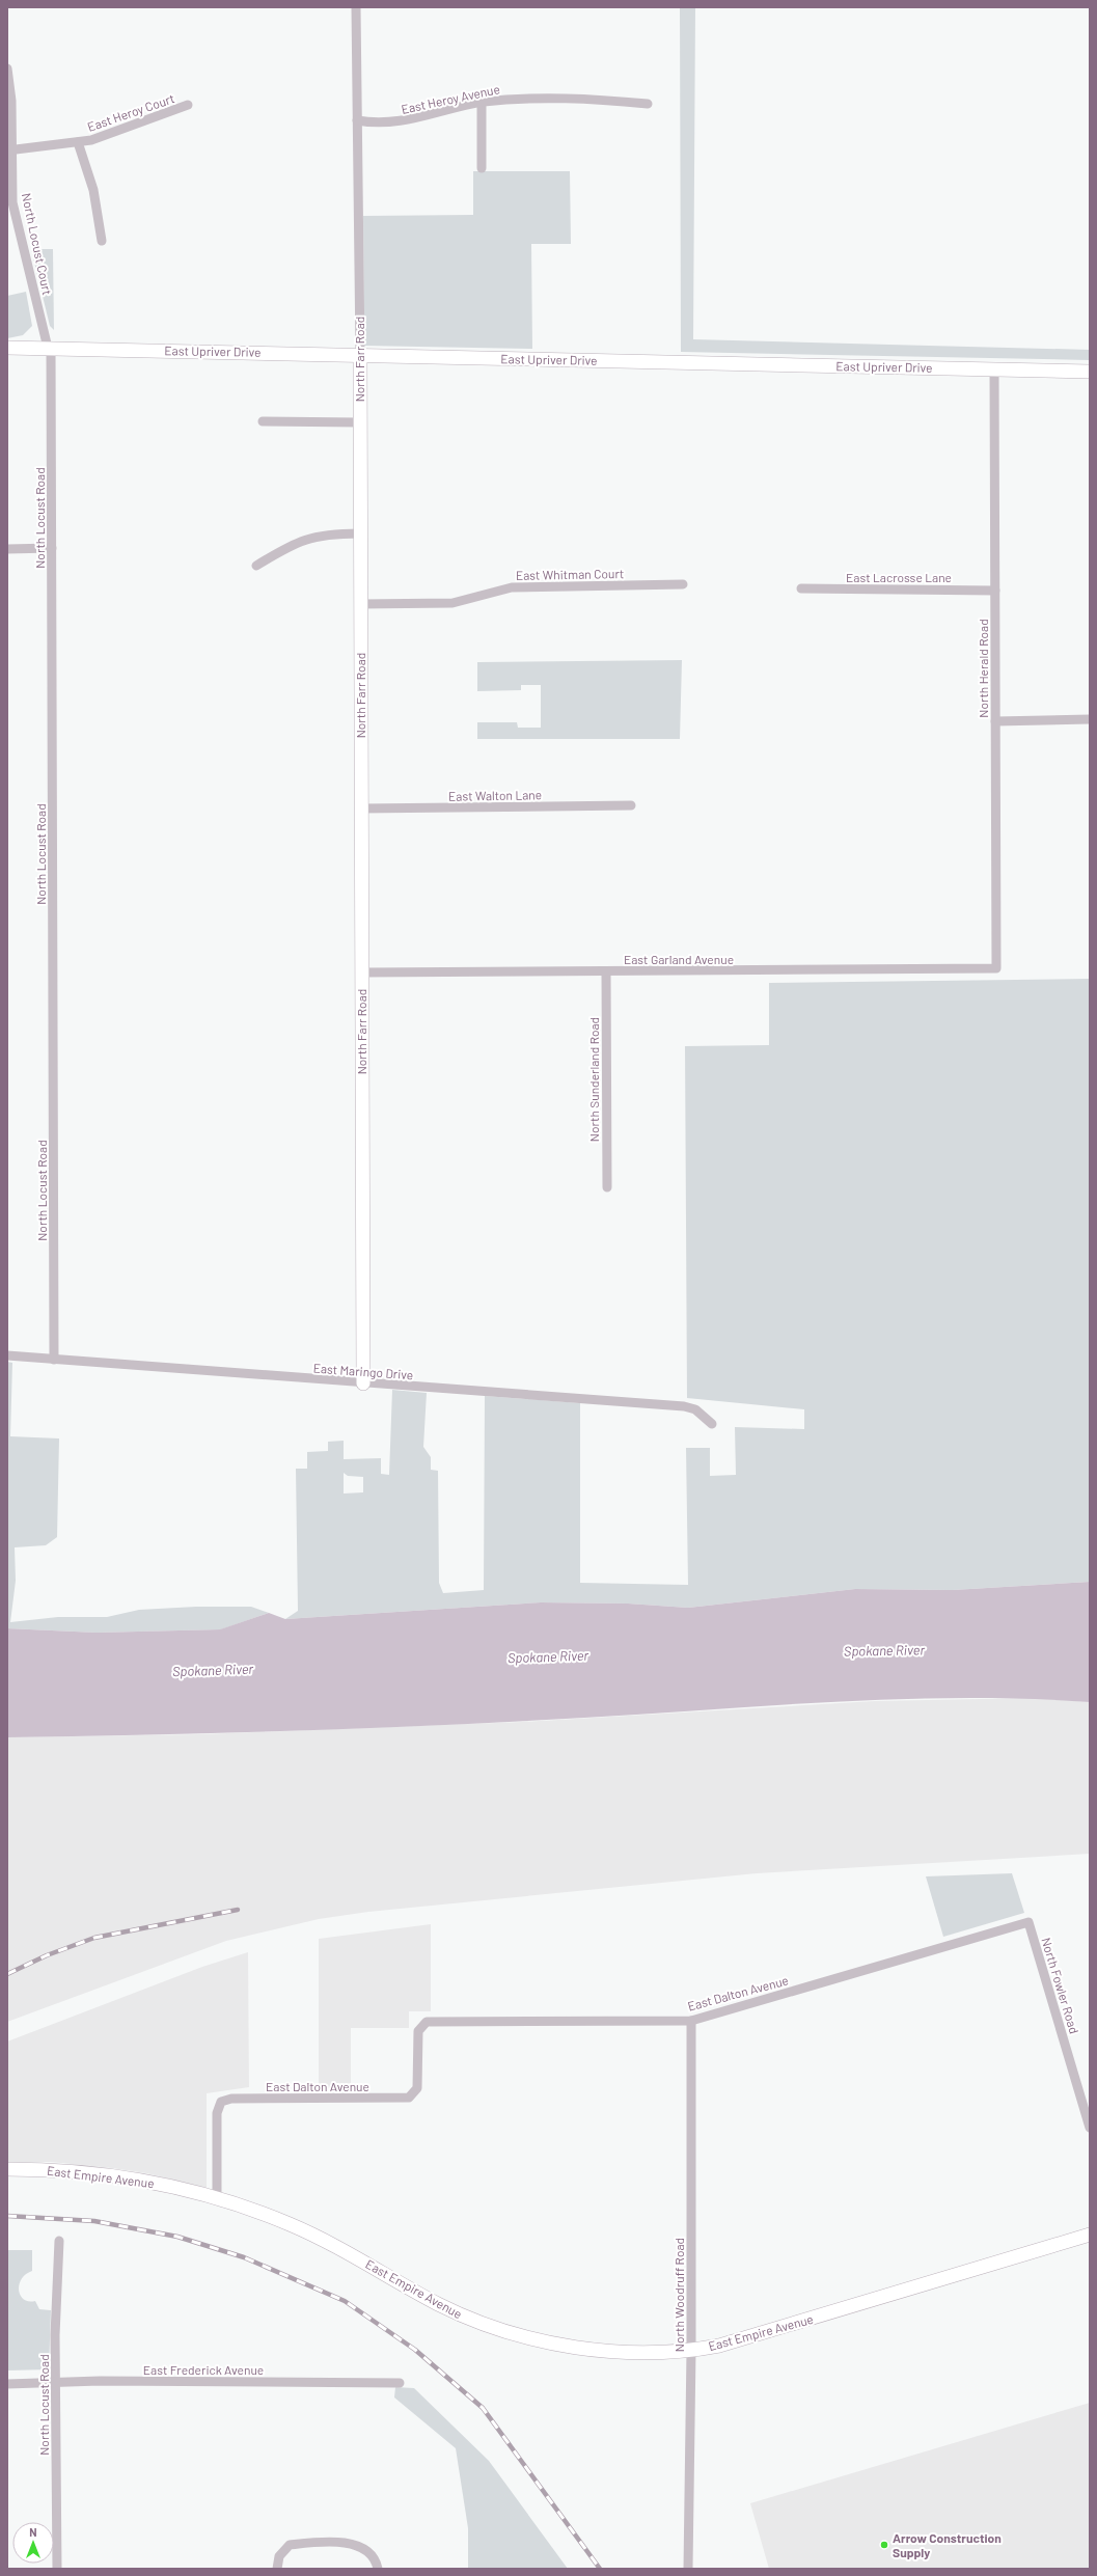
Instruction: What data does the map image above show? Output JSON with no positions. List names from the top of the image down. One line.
{"streets":{"street":["East Heroy Avenue","East Heroy Court","North Locust Court","East Upriver Drive","North Farr Road","North Locust Road","East Whitman Court","East Lacrosse Lane","North Herald Road","East Walton Lane","East Garland Avenue","North Sunderland Road","East Maringo Drive","North Fowler Road","East Dalton Avenue","East Empire Avenue","North Woodruff Road","East Frederick Avenue"]},"crossings":[["East Heroy Avenue","North Farr Road"],["East Heroy Court","North Locust Court"],["North Locust Court","East Upriver Drive"],["North Locust Court","North Locust Road"],["East Upriver Drive","North Farr Road"],["East Upriver Drive","North Locust Road"],["East Upriver Drive","North Herald Road"],["North Farr Road","East Whitman Court"],["North Farr Road","East Walton Lane"],["North Farr Road","East Garland Avenue"],["North Farr Road","East Maringo Drive"],["North Locust Road","East Maringo Drive"],["North Locust Road","East Frederick Avenue"],["East Lacrosse Lane","North Herald Road"],["North Herald Road","East Garland Avenue"],["East Garland Avenue","North Sunderland Road"],["North Fowler Road","East Dalton Avenue"],["East Dalton Avenue","East Empire Avenue"],["East Dalton Avenue","North Woodruff Road"],["East Empire Avenue","North Woodruff Road"]],"water":["Spokane River"],"places":["Arrow Construction Supply"],"north":"top"}
